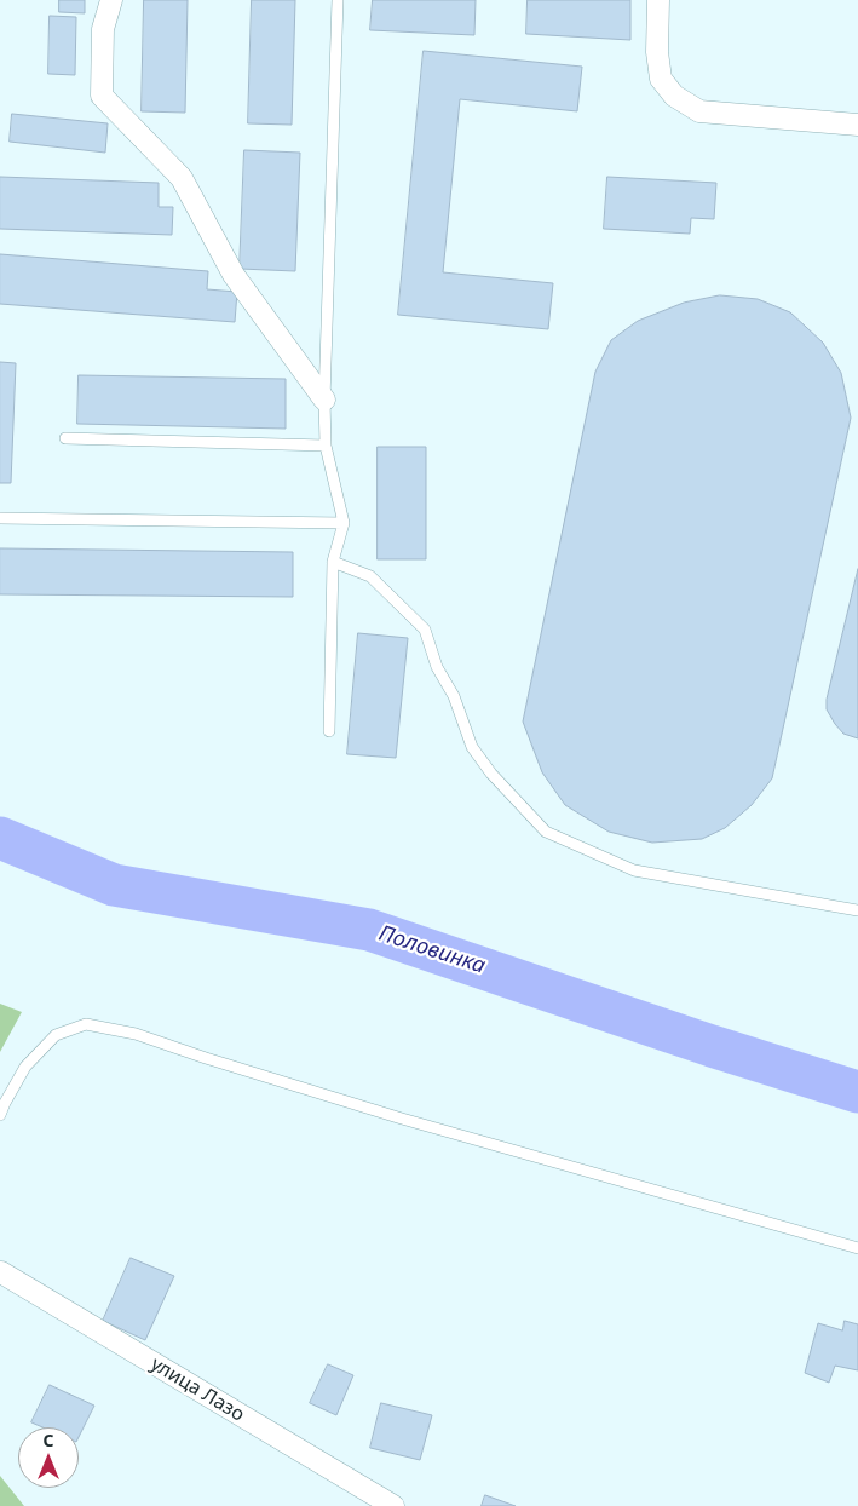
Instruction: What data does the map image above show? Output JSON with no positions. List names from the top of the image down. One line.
{"streets":{"street":["улица Лазо"]},"water":["Половинка"],"north":"top"}
